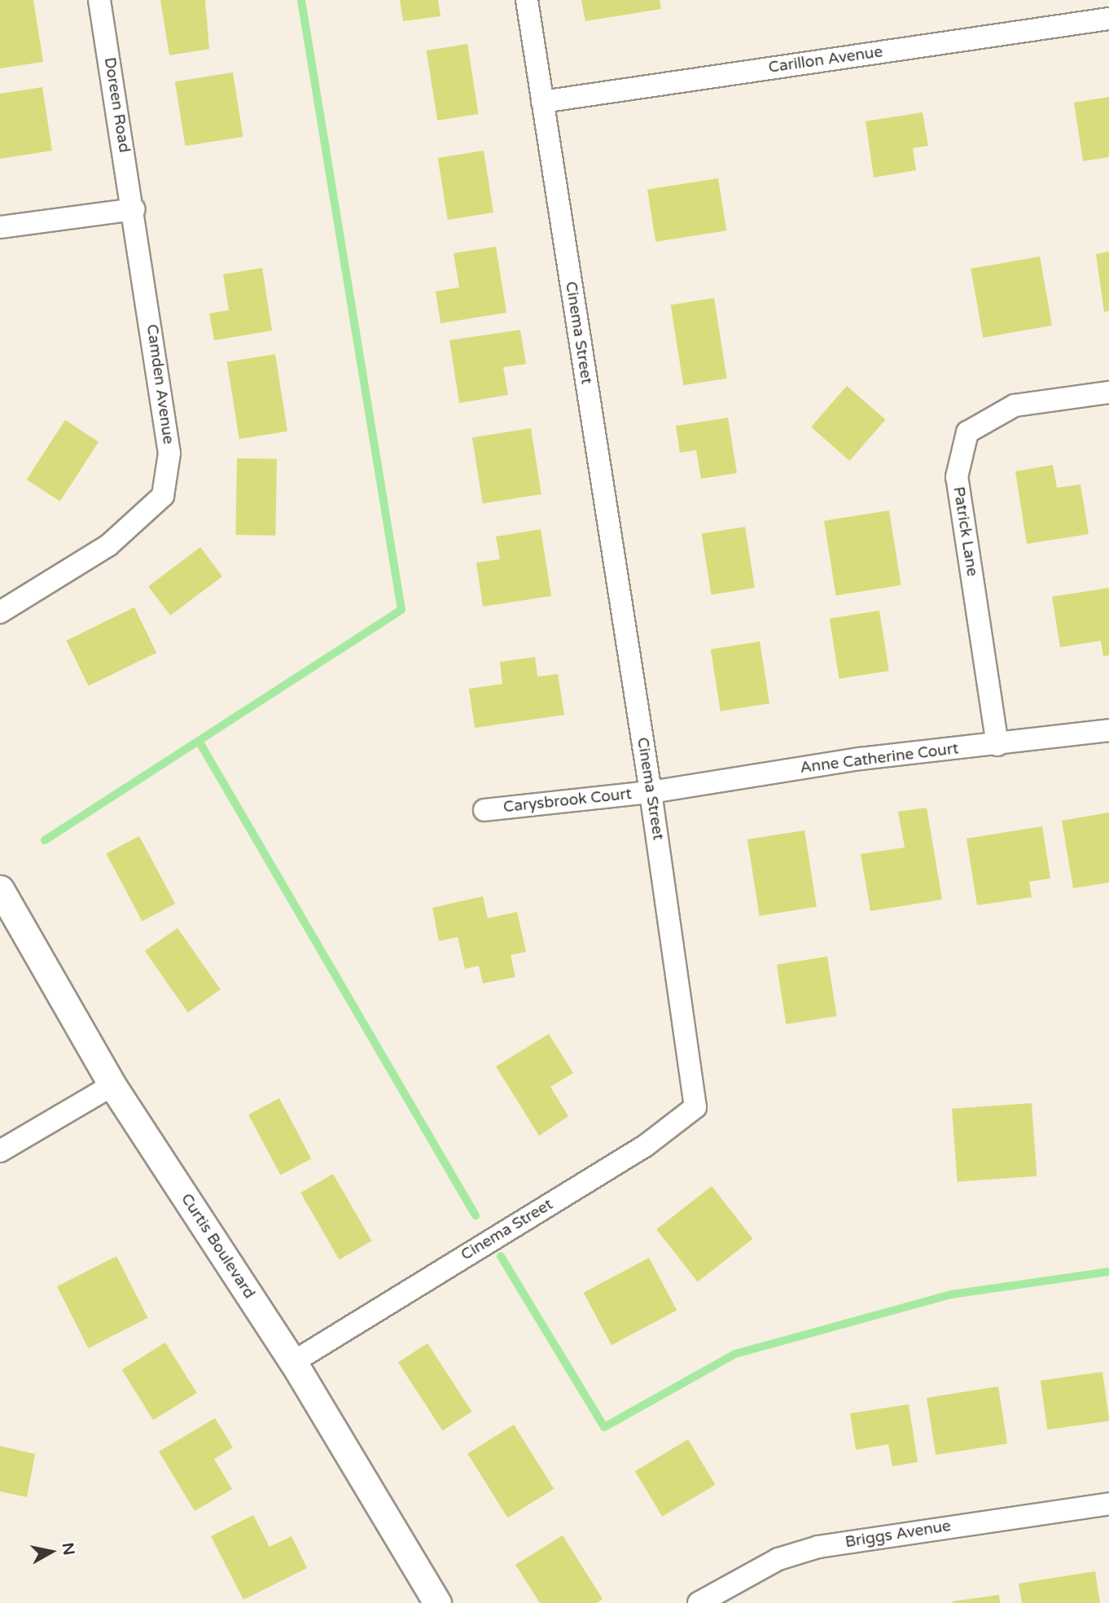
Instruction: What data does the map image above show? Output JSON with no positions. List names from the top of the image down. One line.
{"streets":{"street":["Carillon Avenue","Doreen Road","Cinema Street","Camden Avenue","Patrick Lane","Anne Catherine Court","Carysbrook Court","Curtis Boulevard","Briggs Avenue"]},"crossings":[["Carillon Avenue","Cinema Street"],["Doreen Road","Camden Avenue"],["Cinema Street","Anne Catherine Court"],["Cinema Street","Carysbrook Court"],["Cinema Street","Curtis Boulevard"],["Patrick Lane","Anne Catherine Court"],["Anne Catherine Court","Carysbrook Court"]],"north":"right"}
